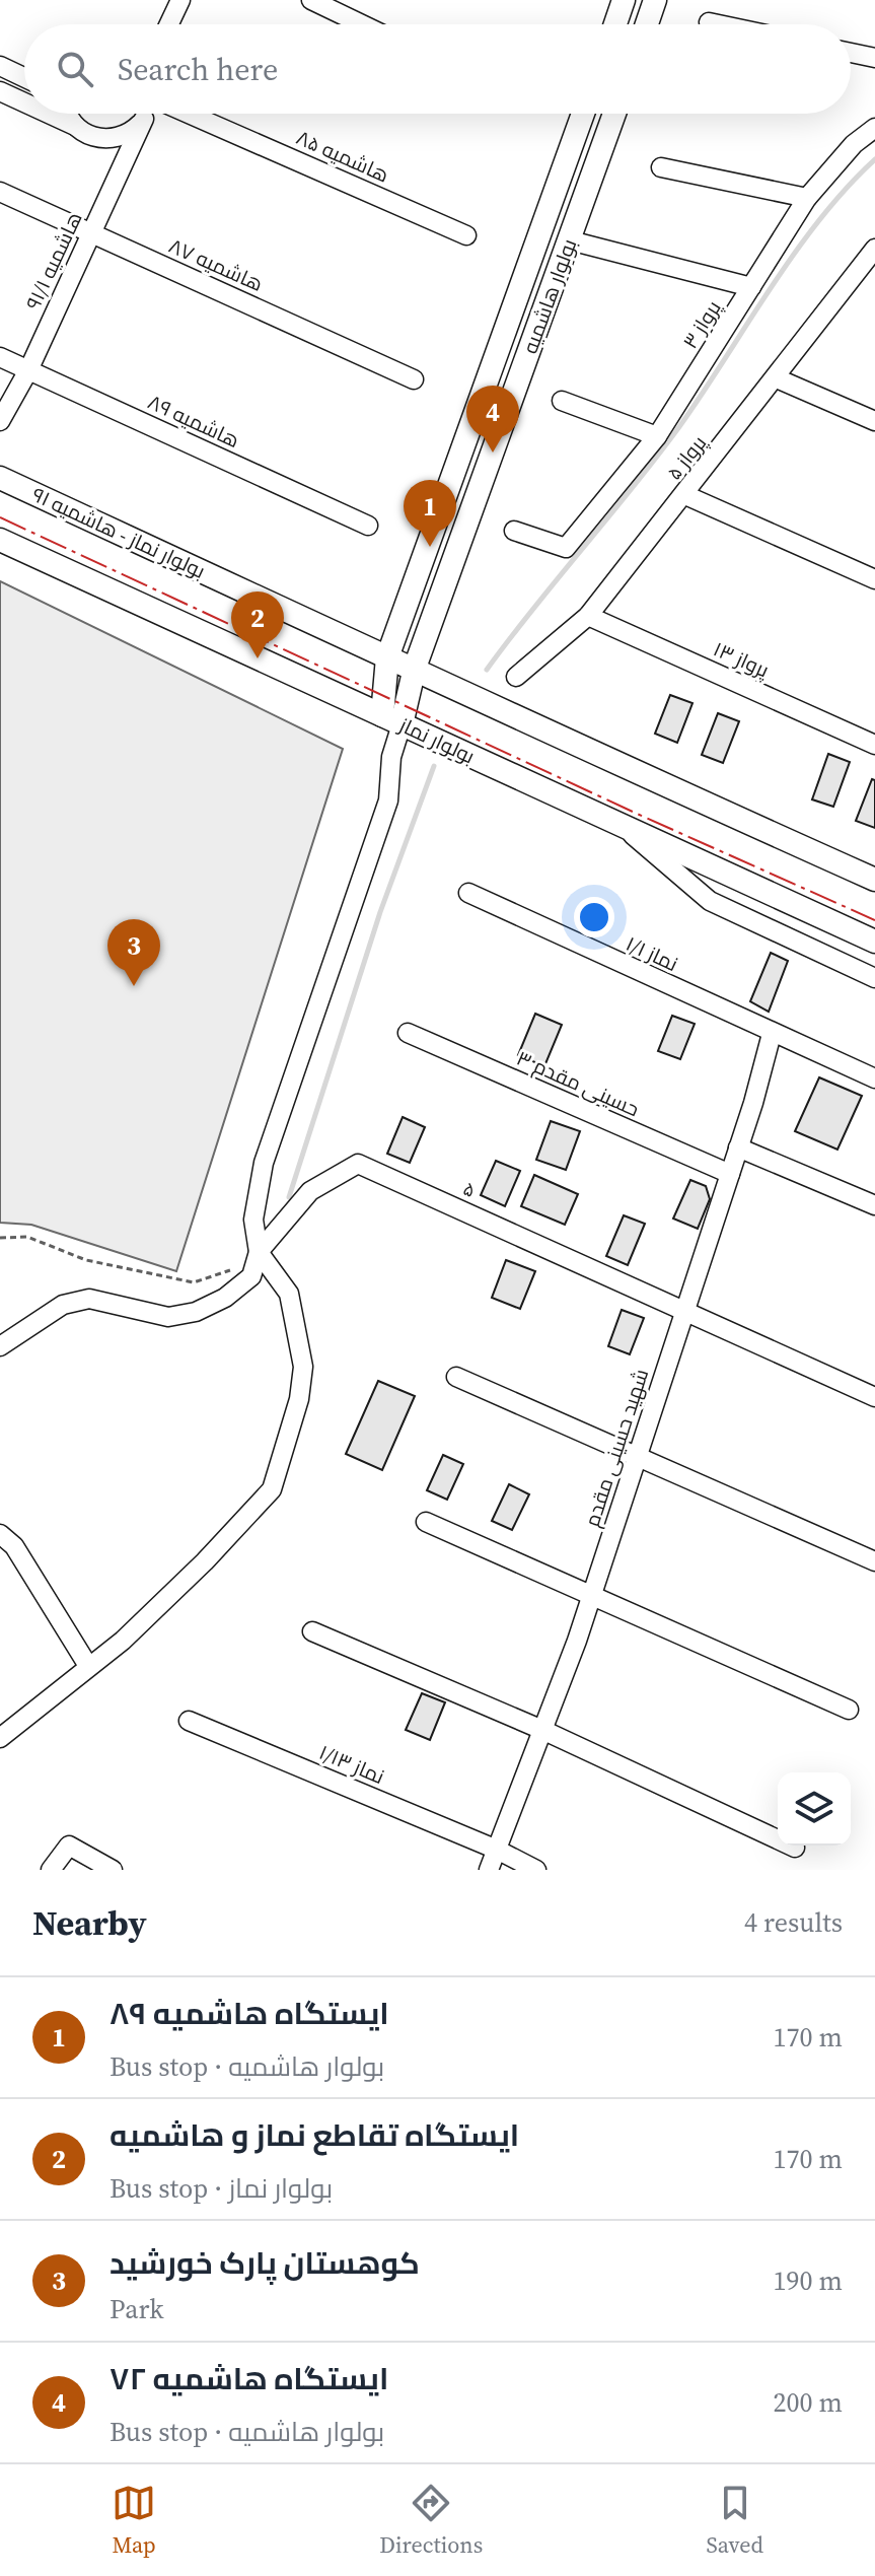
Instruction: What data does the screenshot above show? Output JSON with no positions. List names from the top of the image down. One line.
{"streets":{"main road":["بولوار هاشمیه","بولوار نماز - هاشمیه ۹۱","بولوار نماز"],"street":["هاشمیه ۸۵","هاشمیه ۹۱/۱","هاشمیه ۸۷","پرواز ۳","هاشمیه ۸۹","پرواز ۵","پرواز ۱۳","نماز ۱/۱","حسینی مقدم ۳","۵","شهید حسینی مقدم","نماز ۱/۱۳"]},"crossings":[["هاشمیه ۹۱/۱","هاشمیه ۸۷"],["هاشمیه ۹۱/۱","هاشمیه ۸۹"],["بولوار هاشمیه","بولوار نماز - هاشمیه ۹۱"],["بولوار هاشمیه","بولوار نماز"],["پرواز ۵","پرواز ۱۳"],["نماز ۱/۱","شهید حسینی مقدم"],["حسینی مقدم ۳","شهید حسینی مقدم"],["۵","شهید حسینی مقدم"],["شهید حسینی مقدم","نماز ۱/۱۳"]],"page":{"search":"Search here","pins":["4","1","2","3"],"heading":["Nearby","4 results"],"list":[{"mark":"1","name":"ایستگاه هاشمیه ۸۹","note":"Bus stop · بولوار هاشمیه","value":"170 m"},{"mark":"2","name":"ایستگاه تقاطع نماز و هاشمیه","note":"Bus stop · بولوار نماز","value":"170 m"},{"mark":"3","name":"کوهستان پارک خورشید","note":"Park","value":"190 m"},{"mark":"4","name":"ایستگاه هاشمیه ۷۲","note":"Bus stop · بولوار هاشمیه","value":"200 m"}],"nav":["Map","Directions","Saved"]}}
